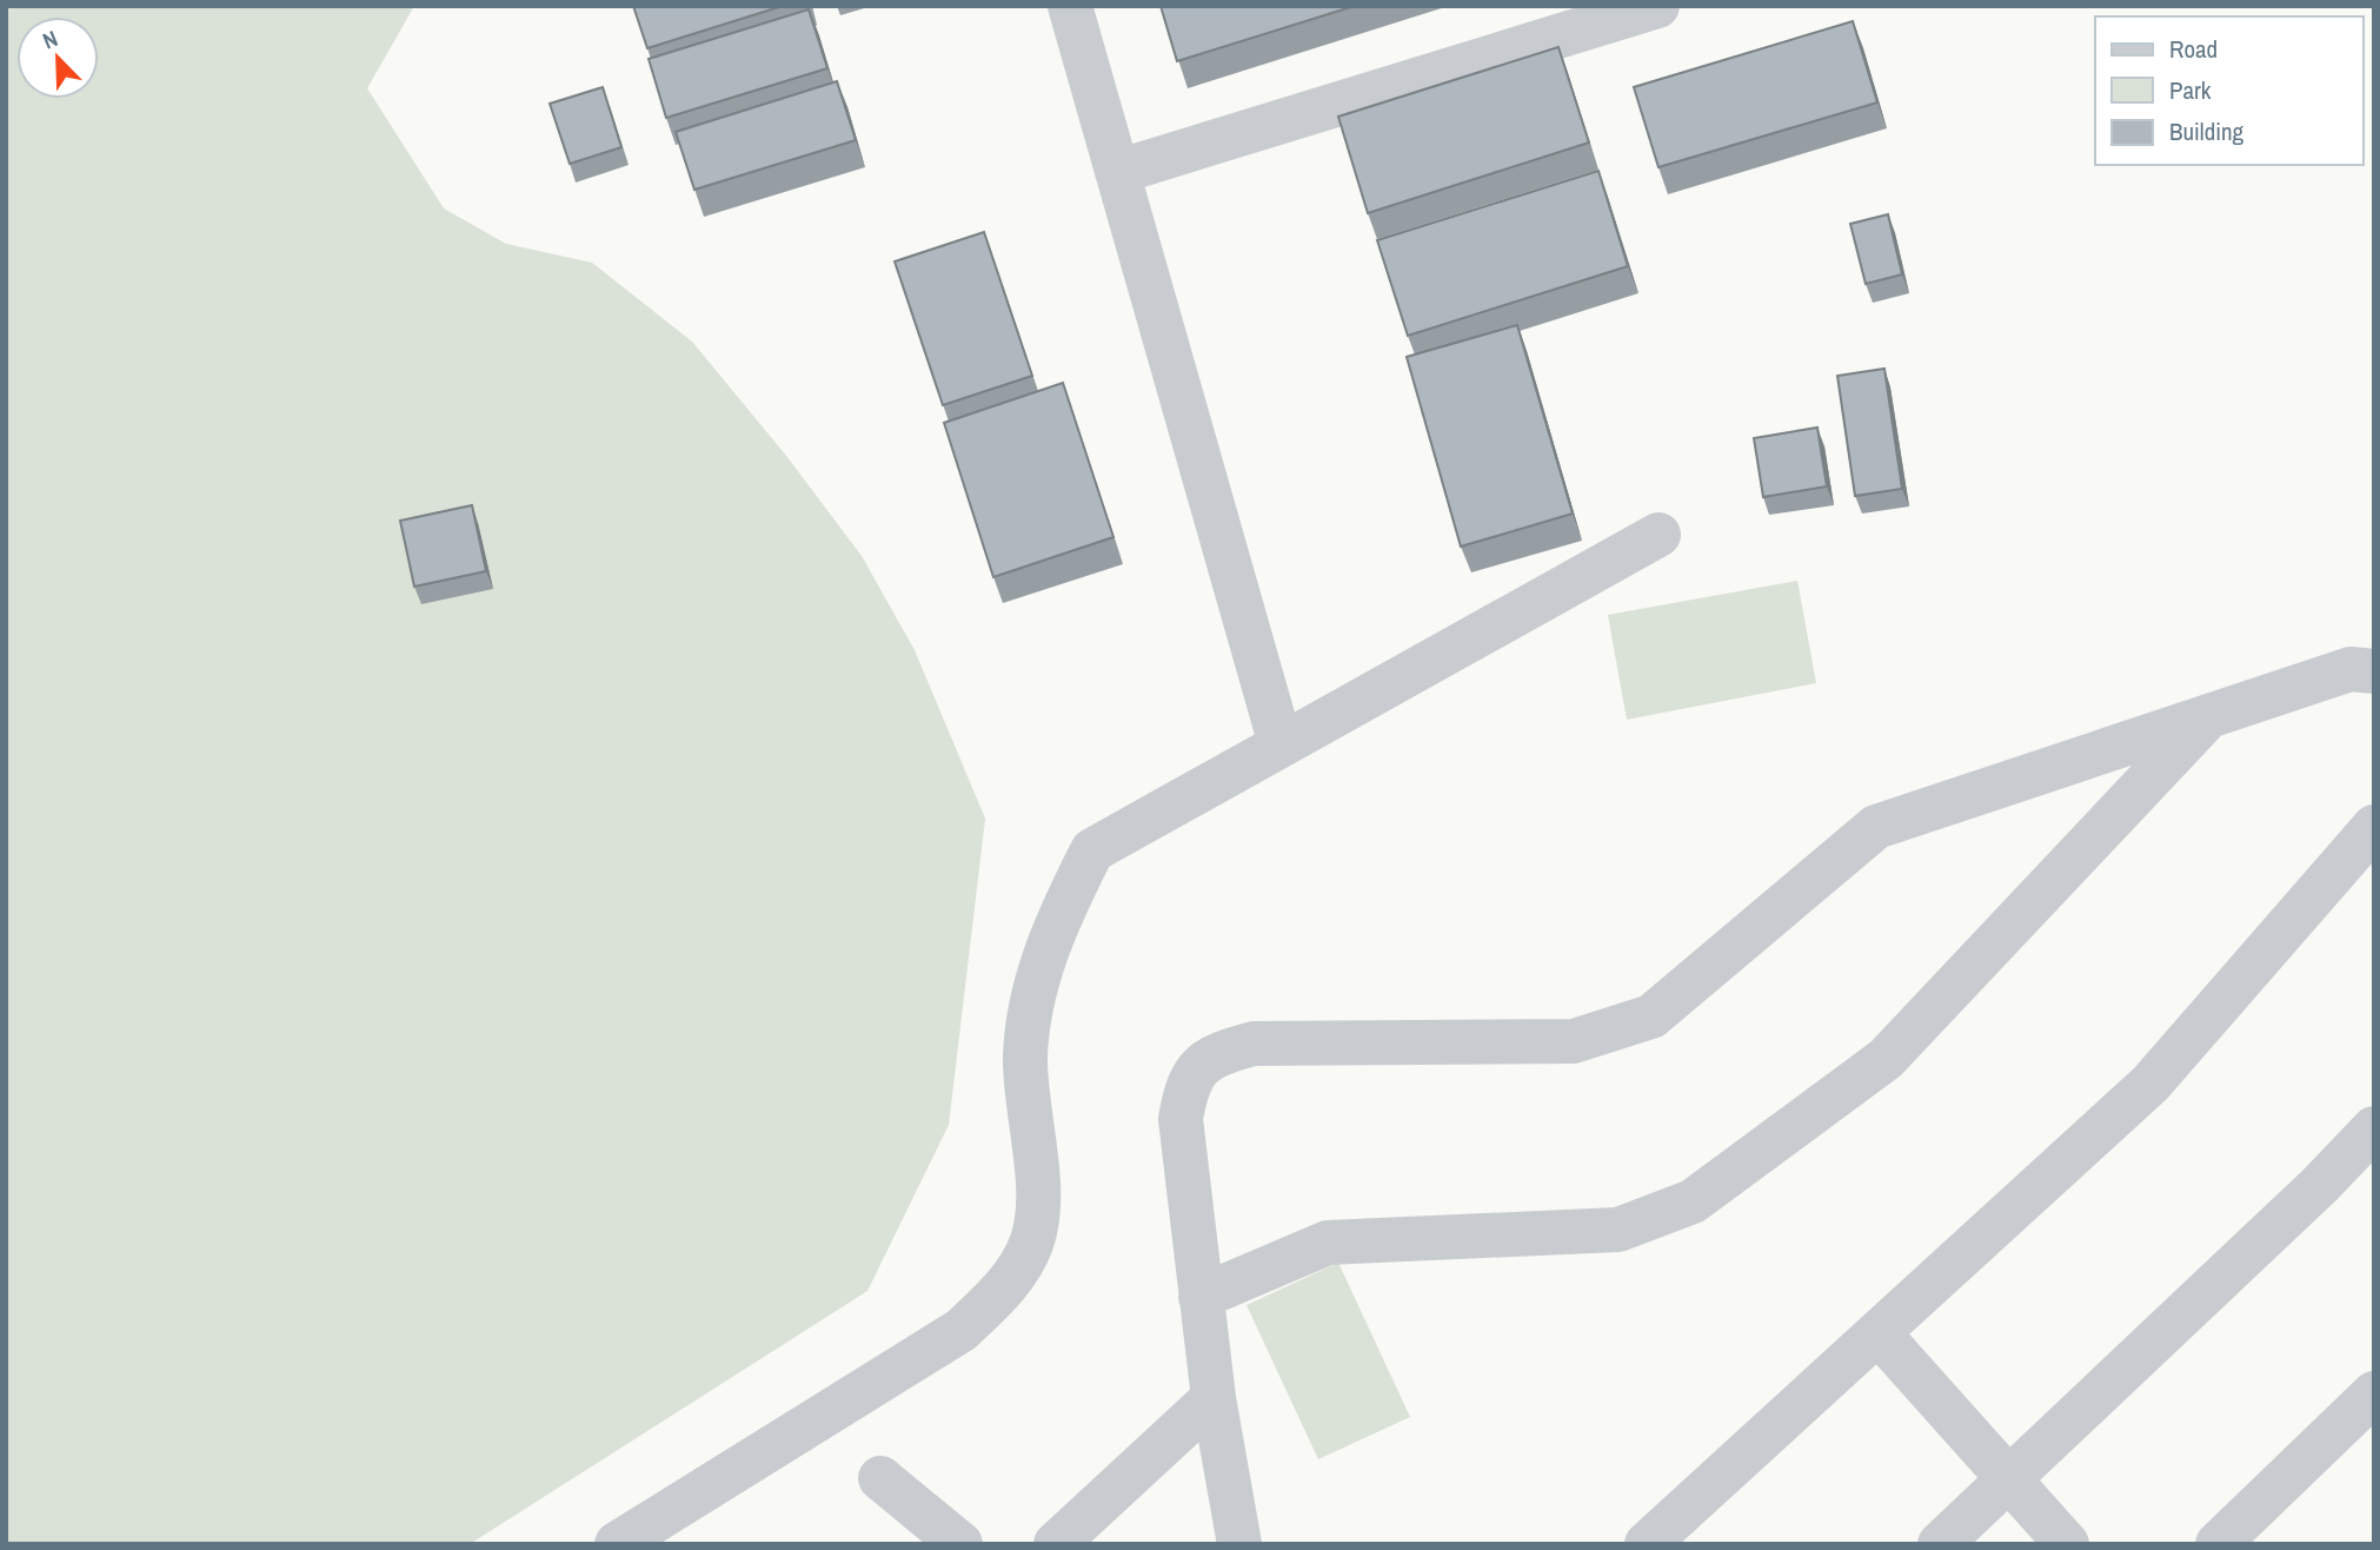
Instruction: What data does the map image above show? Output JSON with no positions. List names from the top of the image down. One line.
{"legend":["Road","Park","Building"],"north":"top left"}
